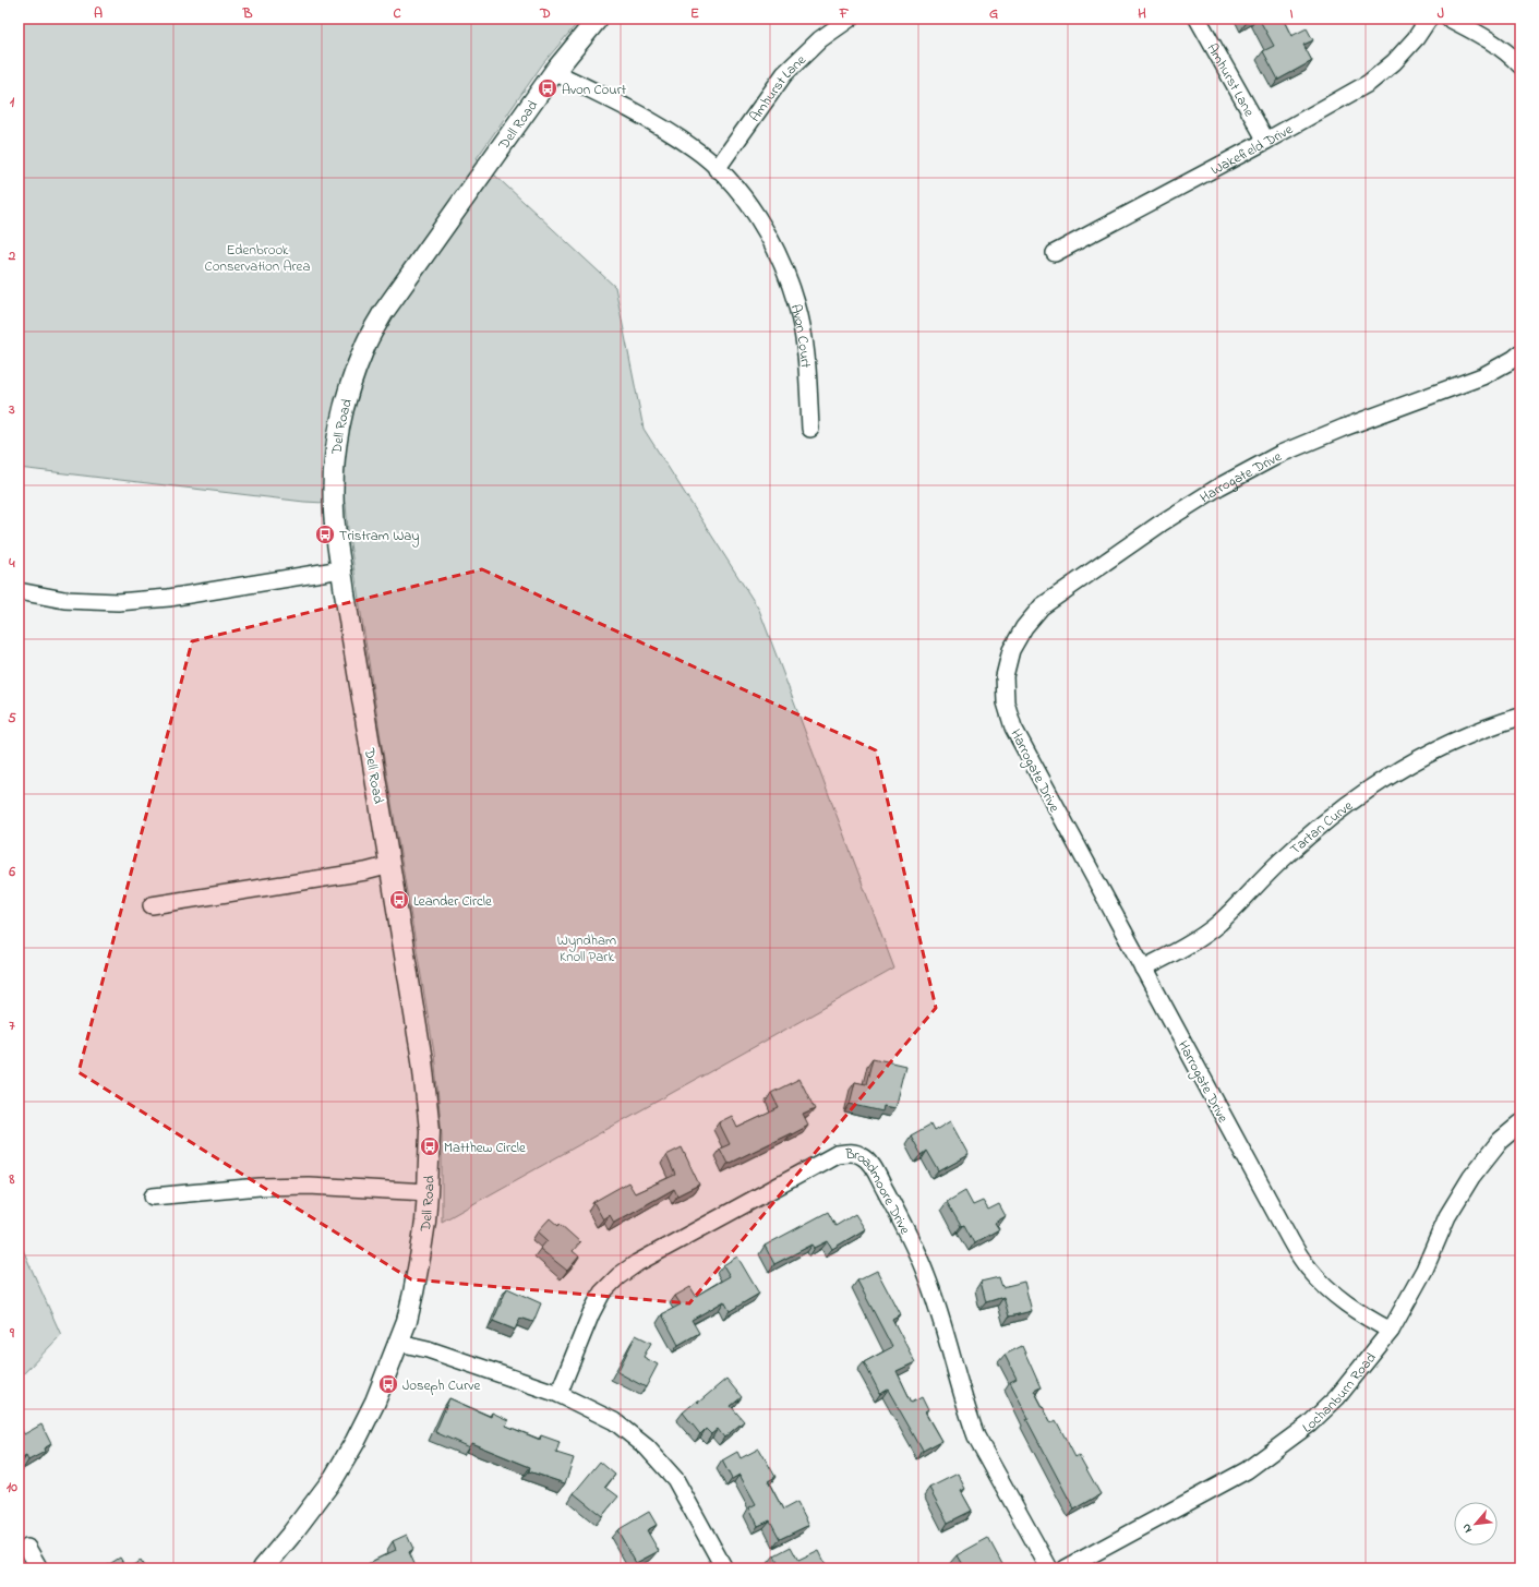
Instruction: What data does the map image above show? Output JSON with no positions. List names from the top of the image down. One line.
{"streets":{"street":["Amhurst Lane","Dell Road","Wakefield Drive","Avon Court","Harrogate Drive","Tartan Curve","Broadmoore Drive","Lochanburn Road"]},"crossings":[["Amhurst Lane","Wakefield Drive"],["Amhurst Lane","Avon Court"],["Dell Road","Avon Court"],["Harrogate Drive","Tartan Curve"],["Harrogate Drive","Lochanburn Road"]],"parks":["Edenbrook Conservation Area","Wyndham Knoll Park"],"places":{"bus stop":["Avon Court","Tristram Way","Leander Circle","Matthew Circle","Joseph Curve"]},"north":"bottom left","grid":{"columns":["A","B","C","D","E","F","G","H","I","J"],"rows":["1","2","3","4","5","6","7","8","9","10"]}}
